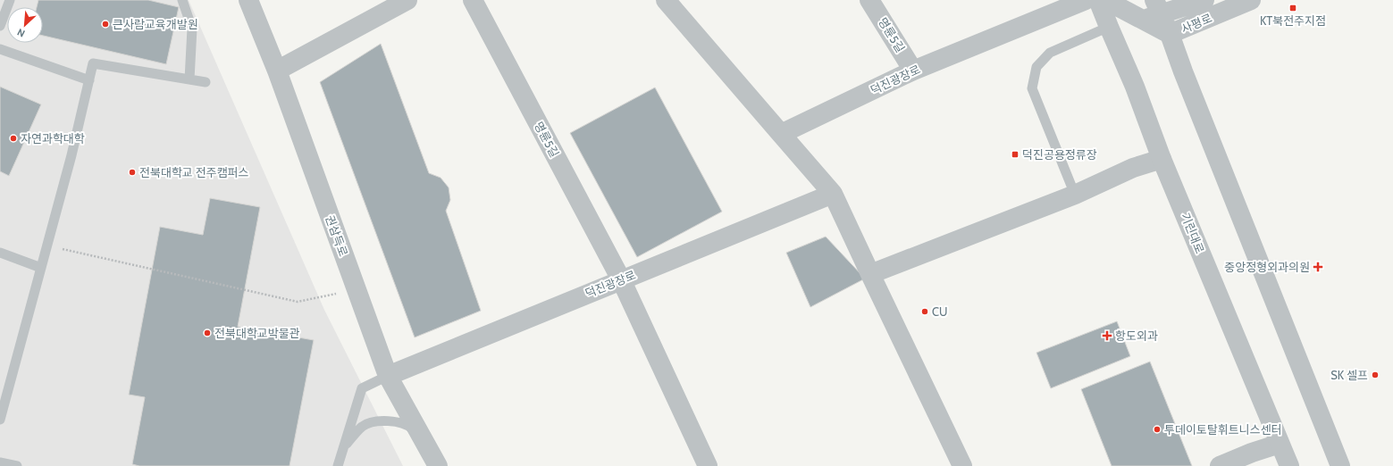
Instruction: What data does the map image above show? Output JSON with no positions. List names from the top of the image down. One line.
{"streets":{"street":["사평로","명륜5길","덕진광장로","기린대로","권삼득로"]},"crossings":[["사평로","기린대로"],["명륜5길","덕진광장로"],["덕진광장로","권삼득로"]],"places":{"transit":["KT북전주지점","덕진공용정류장"],"other":["큰사람교육개발원","자연과학대학","전북대학교 전주캠퍼스","CU","전북대학교박물관","SK 셀프","투데이토탈휘트니스센터"],"health":["중앙정형외과의원","항도외과"]},"north":"bottom left"}
